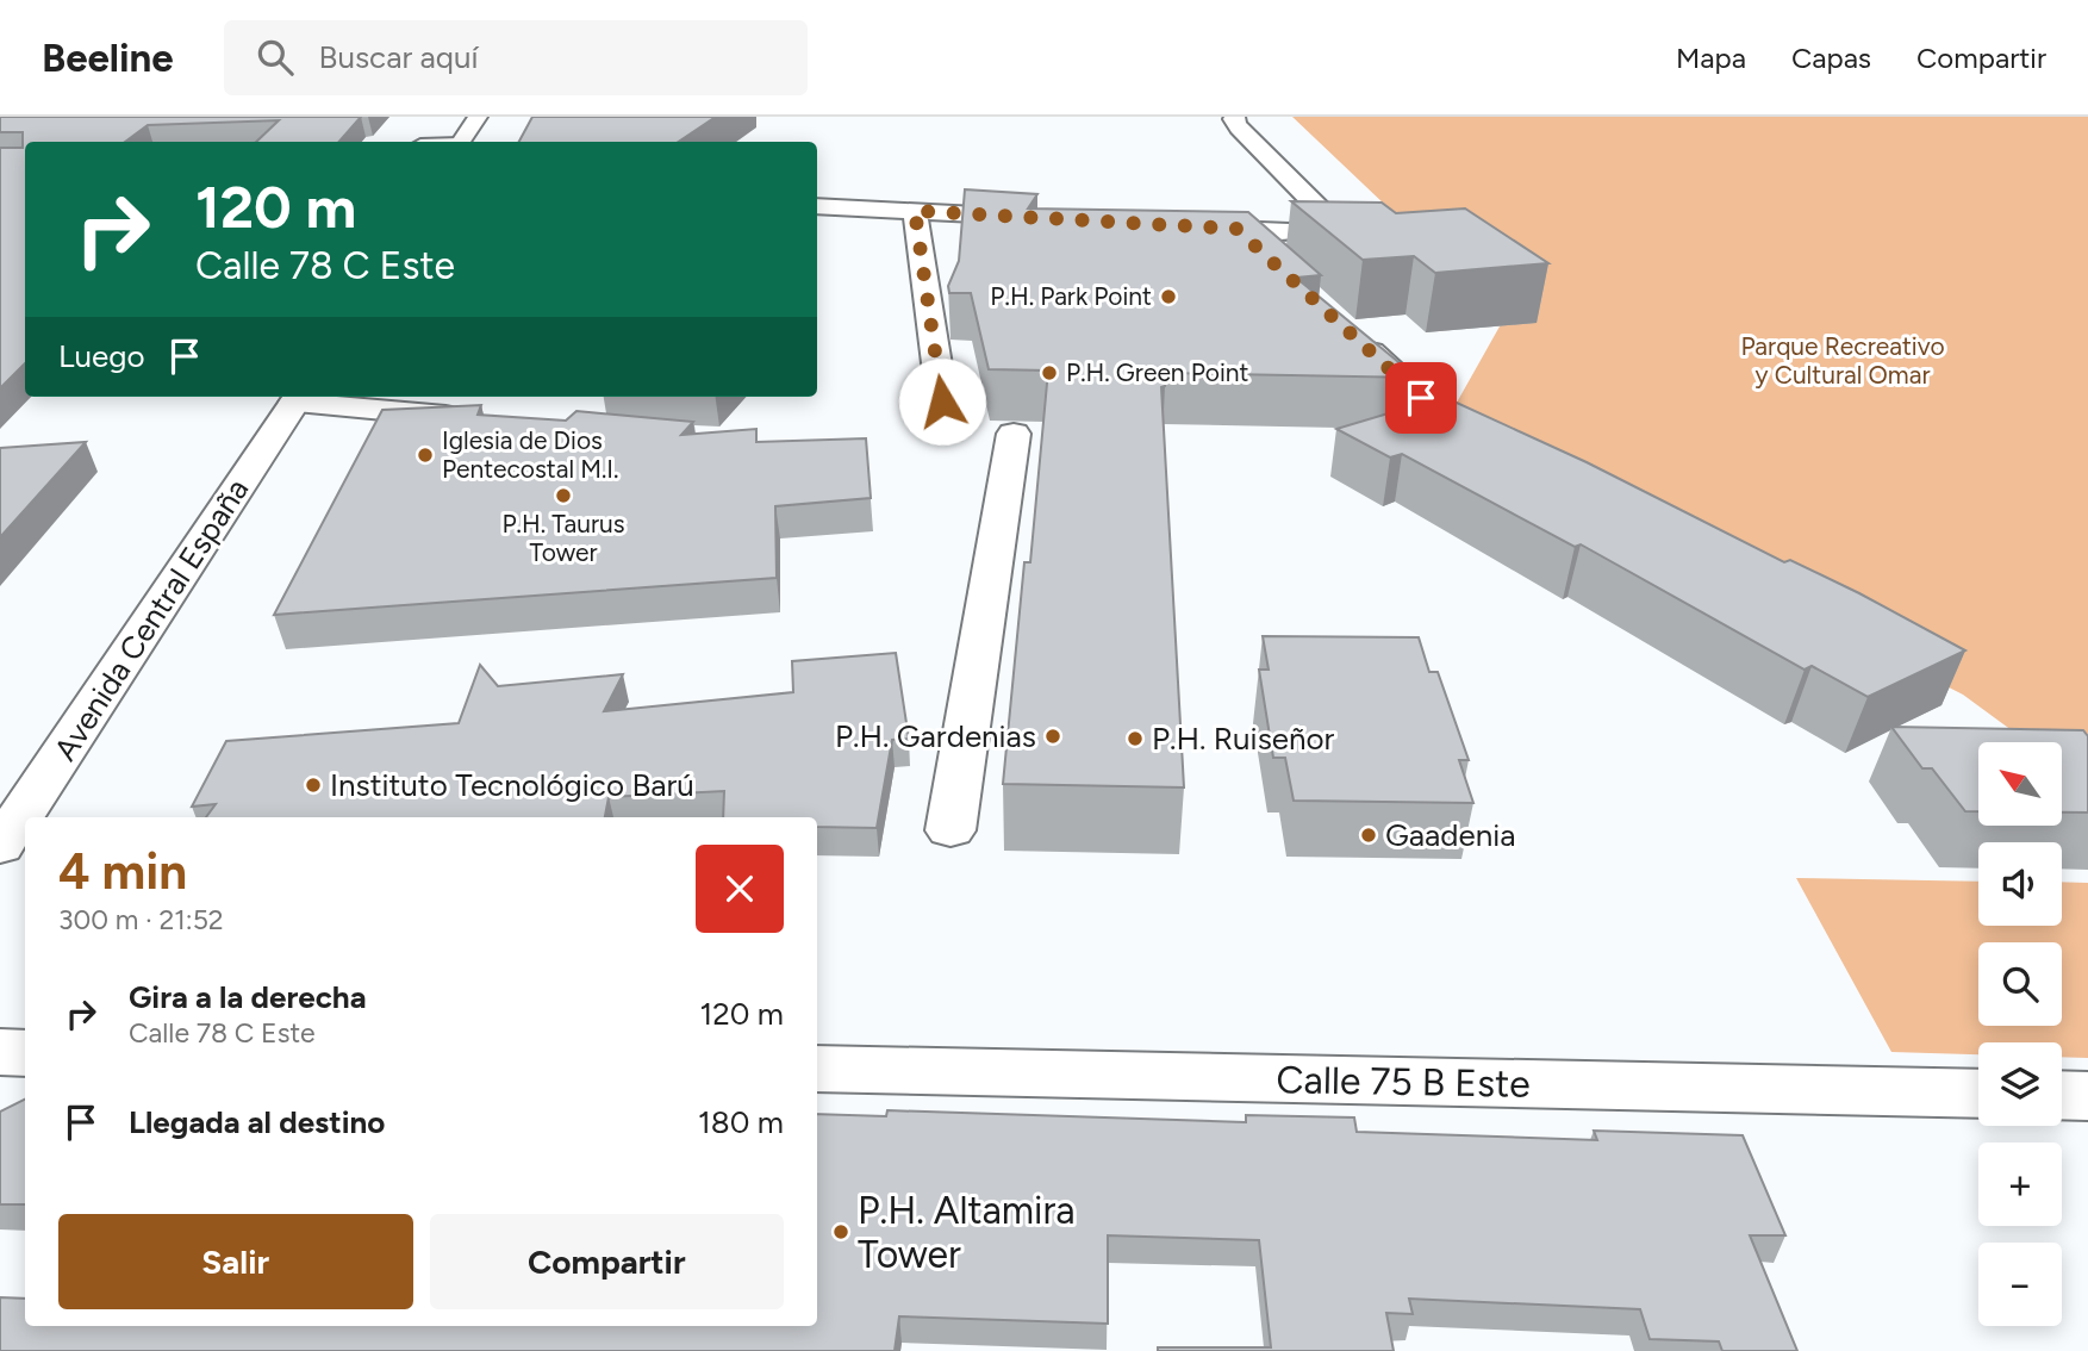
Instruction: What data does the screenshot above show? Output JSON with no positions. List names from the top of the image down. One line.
{"streets":{"street":["Avenida Central España","Calle 75 B Este"]},"parks":["Parque Recreativo y Cultural Omar"],"places":["P.H. Park Point","P.H. Green Point","Iglesia de Dios Pentecostal M.I.","P.H. Taurus Tower","P.H. Gardenias","P.H. Ruiseñor","Instituto Tecnológico Barú","Gaadenia","P.H. Altamira Tower"],"north":"top left","page":{"header":"Beeline","search":"Buscar aquí","nav":["Mapa","Capas","Compartir"],"turn":["120 m","Calle 78 C Este"],"then":"Luego","map_buttons":["+","−"],"heading":["4 min","300 m · 21:52"],"list":[{"name":"Gira a la derecha","note":"Calle 78 C Este","value":"120 m"},{"name":"Llegada al destino","value":"180 m"}],"buttons":["Salir","Compartir"]}}
